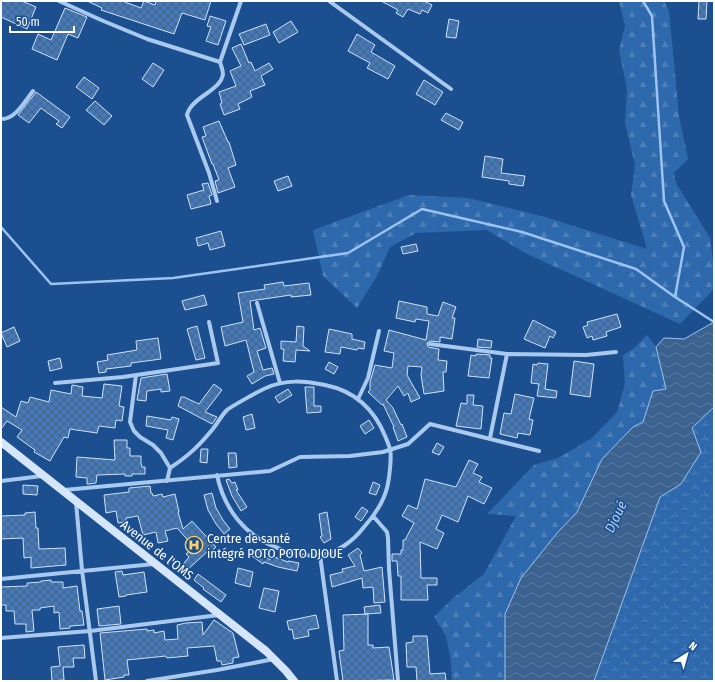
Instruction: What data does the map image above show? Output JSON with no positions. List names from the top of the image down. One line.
{"streets":{"street":["Avenue de l'OMS"]},"water":["Djoué"],"places":{"hospital":["Centre de santé intégré POTO POTO DJOUE"]},"scale_bar":"50 m","north":"top right"}
